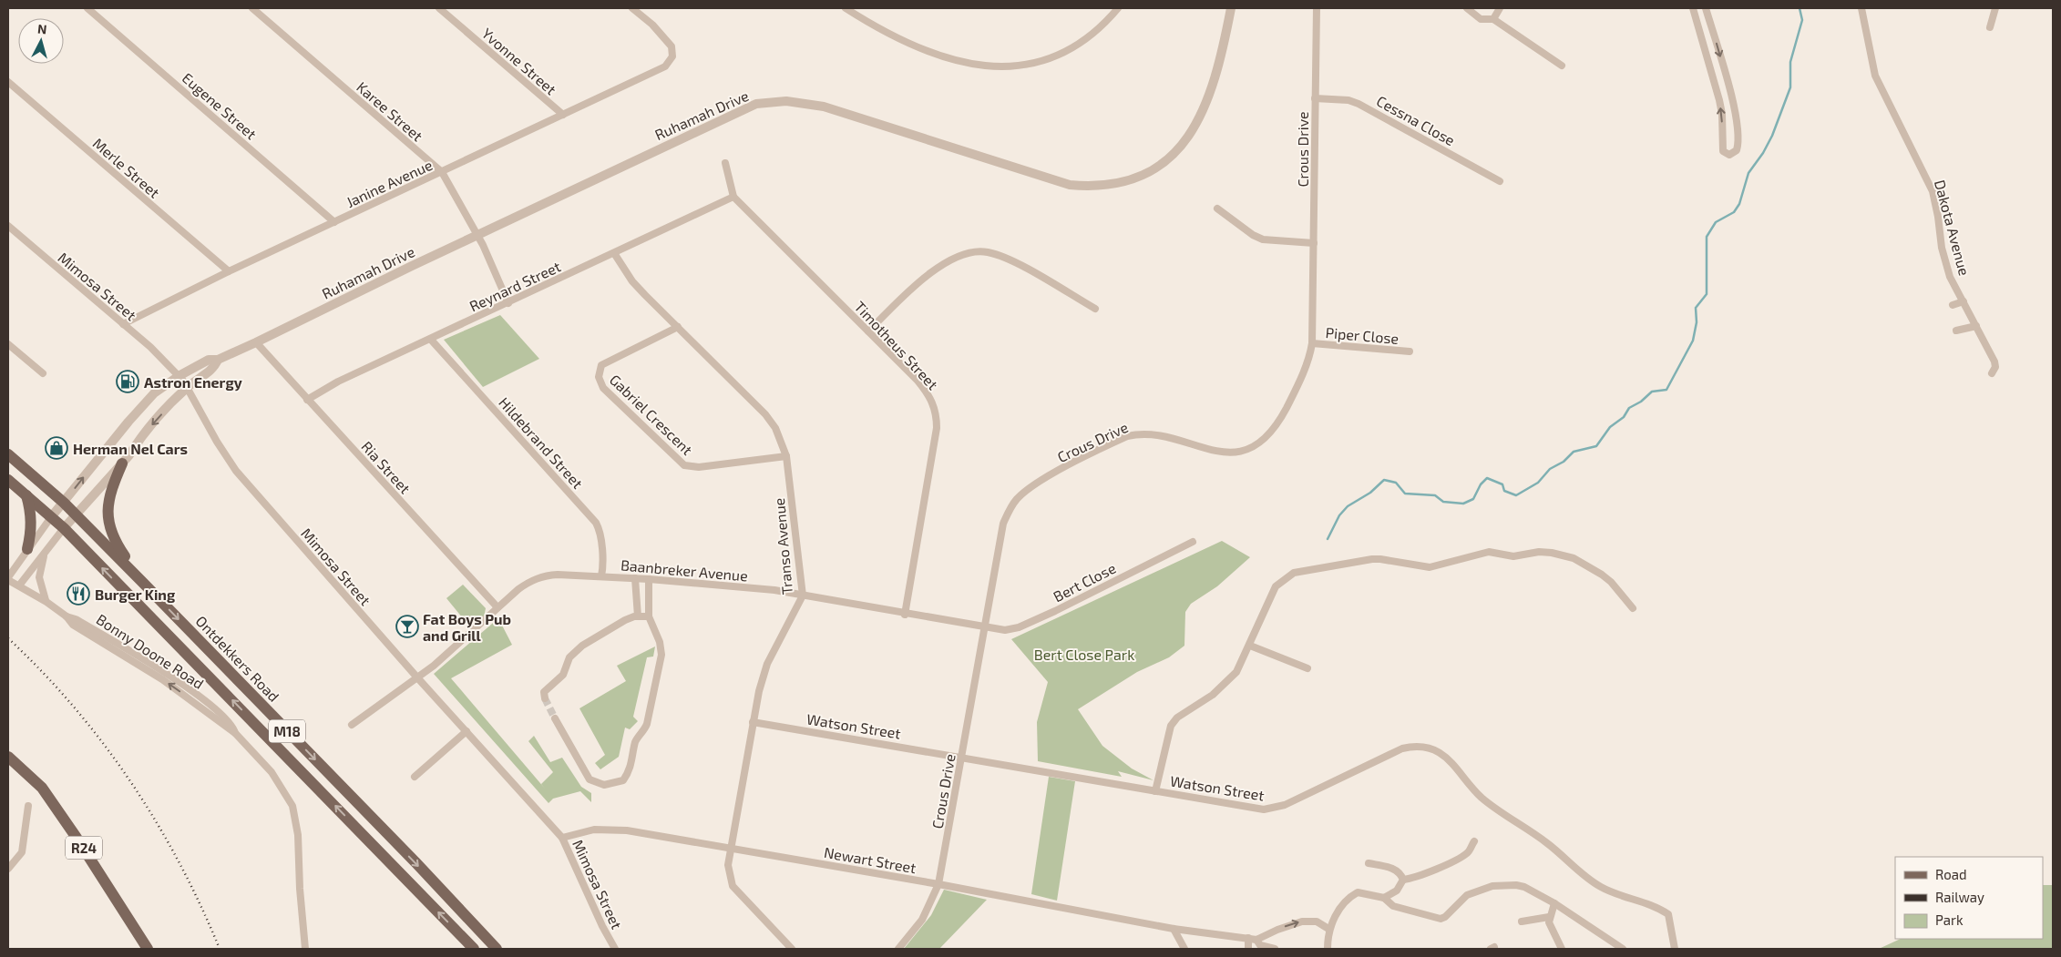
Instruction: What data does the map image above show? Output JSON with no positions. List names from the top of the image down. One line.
{"streets":{"main road":["Ontdekkers Road","M18","R24"],"street":["Yvonne Street","Eugene Street","Karee Street","Ruhamah Drive","Cessna Close","Crous Drive","Merle Street","Janine Avenue","Dakota Avenue","Mimosa Street","Reynard Street","Piper Close","Timotheus Street","Gabriel Crescent","Hildebrand Street","Ria Street","Transo Avenue","Baanbreker Avenue","Bert Close","Bonny Doone Road","Watson Street","Newart Street"]},"crossings":[["Yvonne Street","Janine Avenue"],["Eugene Street","Janine Avenue"],["Karee Street","Ruhamah Drive"],["Karee Street","Janine Avenue"],["Karee Street","Reynard Street"],["Ruhamah Drive","Mimosa Street"],["Ruhamah Drive","Ria Street"],["Ruhamah Drive","Bonny Doone Road"],["Ruhamah Drive","Ontdekkers Road"],["Ruhamah Drive","M18"],["Cessna Close","Crous Drive"],["Crous Drive","Piper Close"],["Crous Drive","Baanbreker Avenue"],["Crous Drive","Bert Close"],["Crous Drive","Watson Street"],["Crous Drive","Newart Street"],["Merle Street","Janine Avenue"],["Janine Avenue","Mimosa Street"],["Mimosa Street","Baanbreker Avenue"],["Mimosa Street","Newart Street"],["Reynard Street","Timotheus Street"],["Reynard Street","Hildebrand Street"],["Reynard Street","Ria Street"],["Reynard Street","Transo Avenue"],["Timotheus Street","Baanbreker Avenue"],["Gabriel Crescent","Transo Avenue"],["Hildebrand Street","Baanbreker Avenue"],["Ria Street","Baanbreker Avenue"],["Transo Avenue","Baanbreker Avenue"],["Transo Avenue","Watson Street"],["Transo Avenue","Newart Street"],["Baanbreker Avenue","Bert Close"]],"parks":["Bert Close Park"],"places":{"fuel station":["Astron Energy"],"shop":["Herman Nel Cars"],"restaurant":["Burger King"],"bar":["Fat Boys Pub and Grill"]},"legend":["Road","Railway","Park"],"north":"top"}
